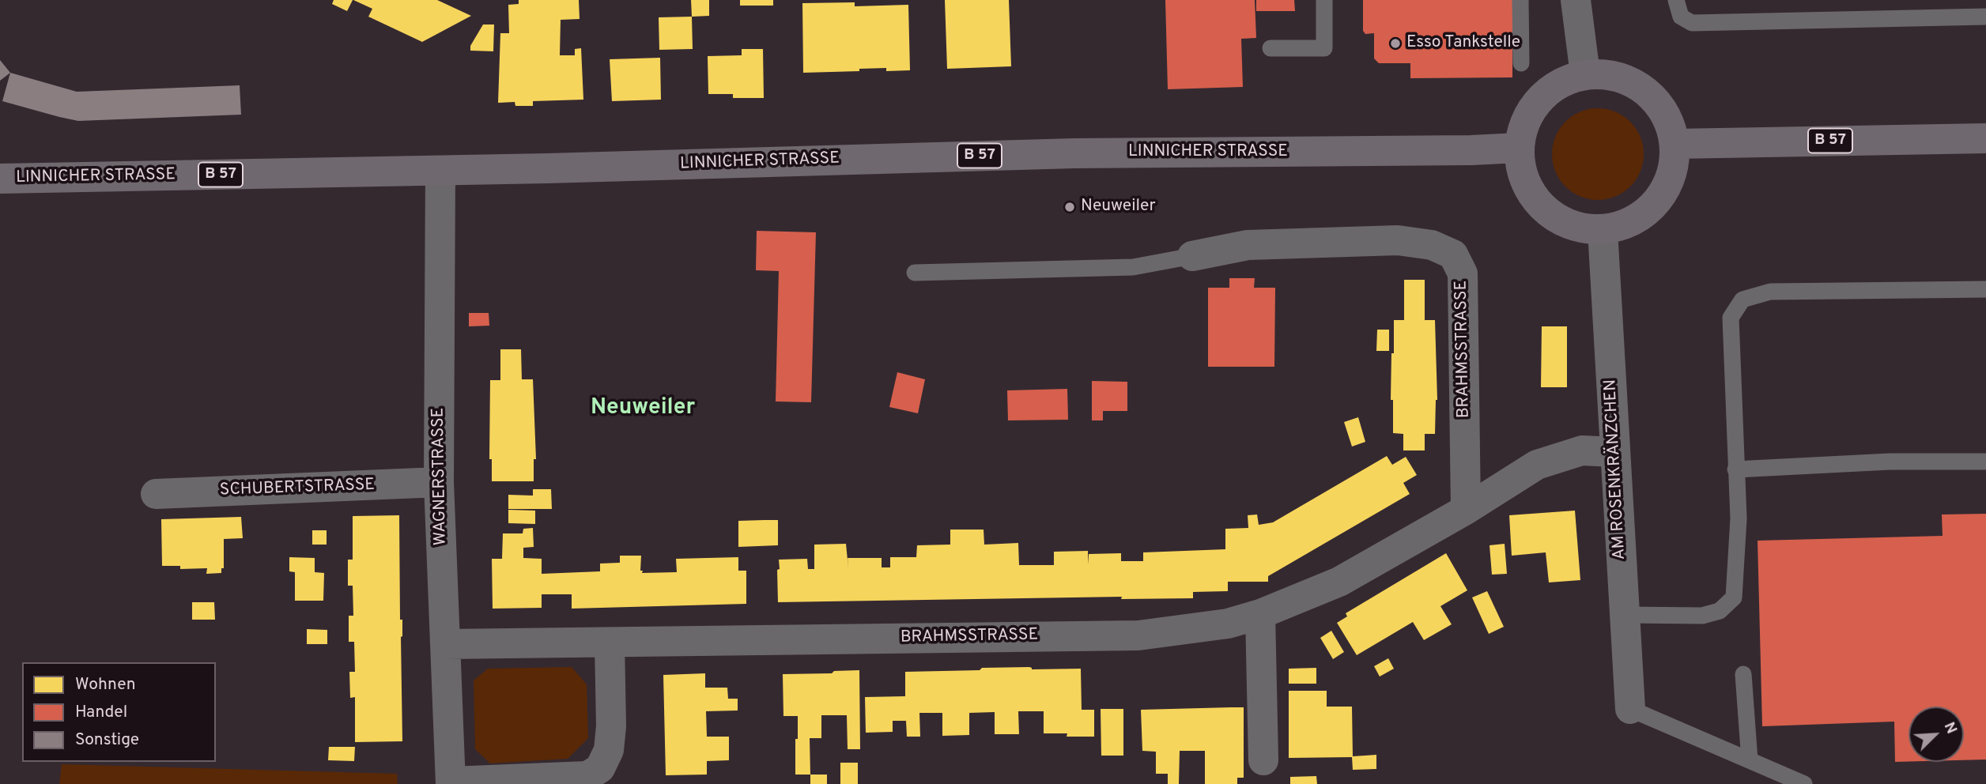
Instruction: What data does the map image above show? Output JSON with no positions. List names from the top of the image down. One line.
{"streets":{"main road":["B 57","LINNICHER STRASSE"],"street":["BRAHMSSTRASSE","AM ROSENKRÄNZCHEN","WAGNERSTRASSE","SCHUBERTSTRASSE"]},"crossings":[["B 57","LINNICHER STRASSE"],["B 57","AM ROSENKRÄNZCHEN"],["LINNICHER STRASSE","AM ROSENKRÄNZCHEN"],["LINNICHER STRASSE","WAGNERSTRASSE"],["BRAHMSSTRASSE","AM ROSENKRÄNZCHEN"],["BRAHMSSTRASSE","WAGNERSTRASSE"],["WAGNERSTRASSE","SCHUBERTSTRASSE"]],"districts":["Neuweiler"],"places":["Esso Tankstelle","Neuweiler"],"legend":["Wohnen","Handel","Sonstige"],"north":"top right"}
